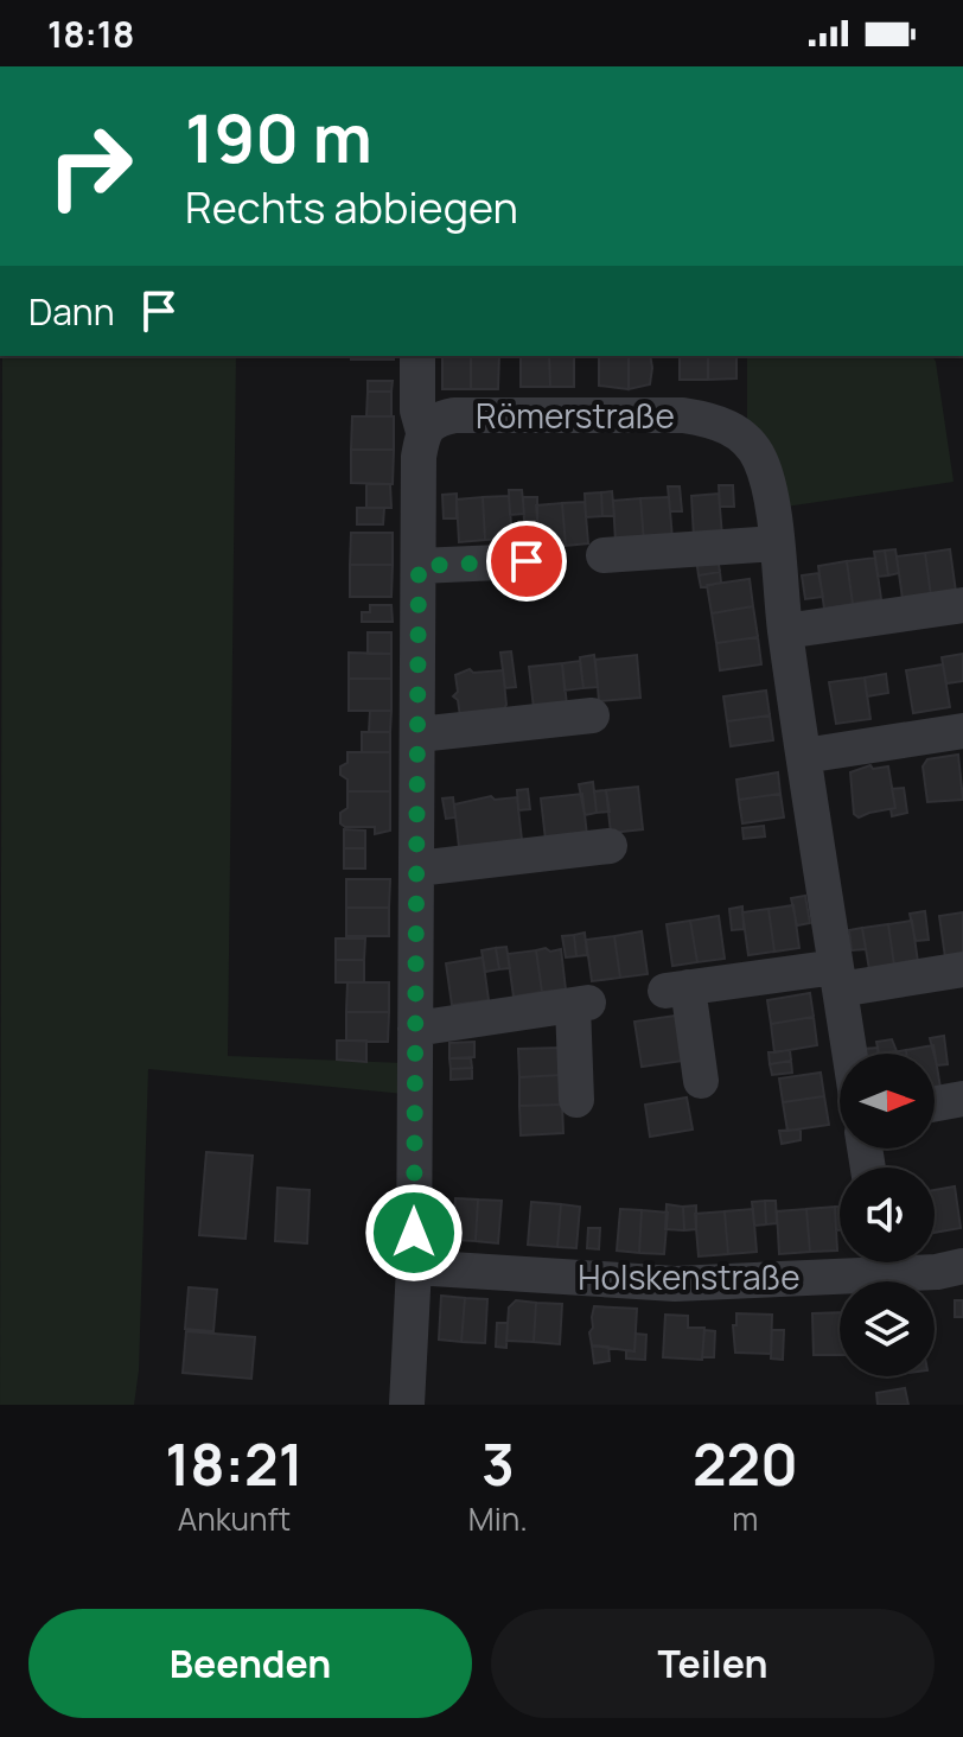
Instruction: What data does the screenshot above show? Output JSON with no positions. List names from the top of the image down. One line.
{"streets":{"street":["Römerstraße","Holskenstraße"]},"north":"right","page":{"status":"18:18","turn":["190 m","Rechts abbiegen"],"then":"Dann","eta":["18:21","Ankunft","3","Min.","220","m"],"buttons":["Beenden","Teilen"]}}
